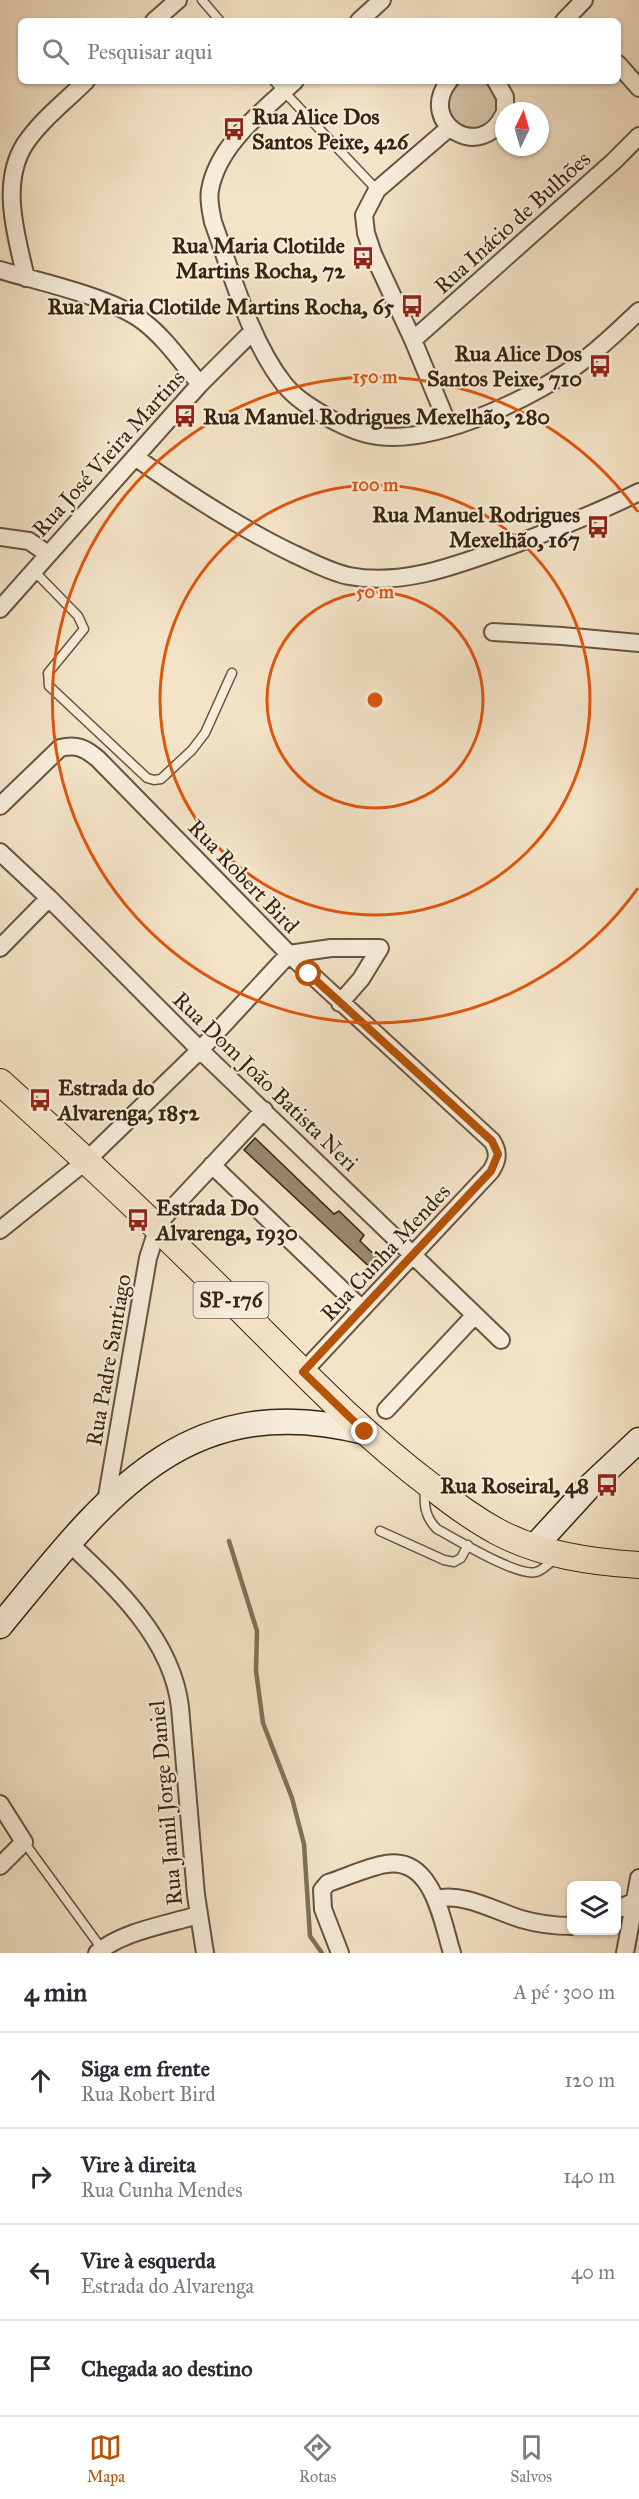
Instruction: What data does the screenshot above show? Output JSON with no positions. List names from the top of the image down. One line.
{"streets":{"main road":["SP-176"],"street":["Rua Inácio de Bulhões","Rua José Vieira Martins","Rua Robert Bird","Rua Dom João Batista Neri","Rua Cunha Mendes","Rua Padre Santiago","Rua Jamil Jorge Daniel"]},"crossings":[["Rua Robert Bird","Rua Cunha Mendes"],["Rua Dom João Batista Neri","Rua Cunha Mendes"],["Rua Cunha Mendes","SP-176"],["SP-176","Rua Padre Santiago"]],"places":{"bus stop":["Rua Alice Dos Santos Peixe, 426","Rua Maria Clotilde Martins Rocha, 72","Rua Maria Clotilde Martins Rocha, 65","Rua Alice Dos Santos Peixe, 710","Rua Manuel Rodrigues Mexelhão, 280","Rua Manuel Rodrigues Mexelhão, 167","Estrada do Alvarenga, 1852","Estrada Do Alvarenga, 1930","Rua Roseiral, 48"]},"north":"top","page":{"search":"Pesquisar aqui","heading":["4 min","A pé · 300 m"],"list":[["Siga em frente","Rua Robert Bird","120 m"],["Vire à direita","Rua Cunha Mendes","140 m"],["Vire à esquerda","Estrada do Alvarenga","40 m"],"Chegada ao destino"],"nav":["Mapa","Rotas","Salvos"]},"rings":["150 m","100 m","50 m"]}
